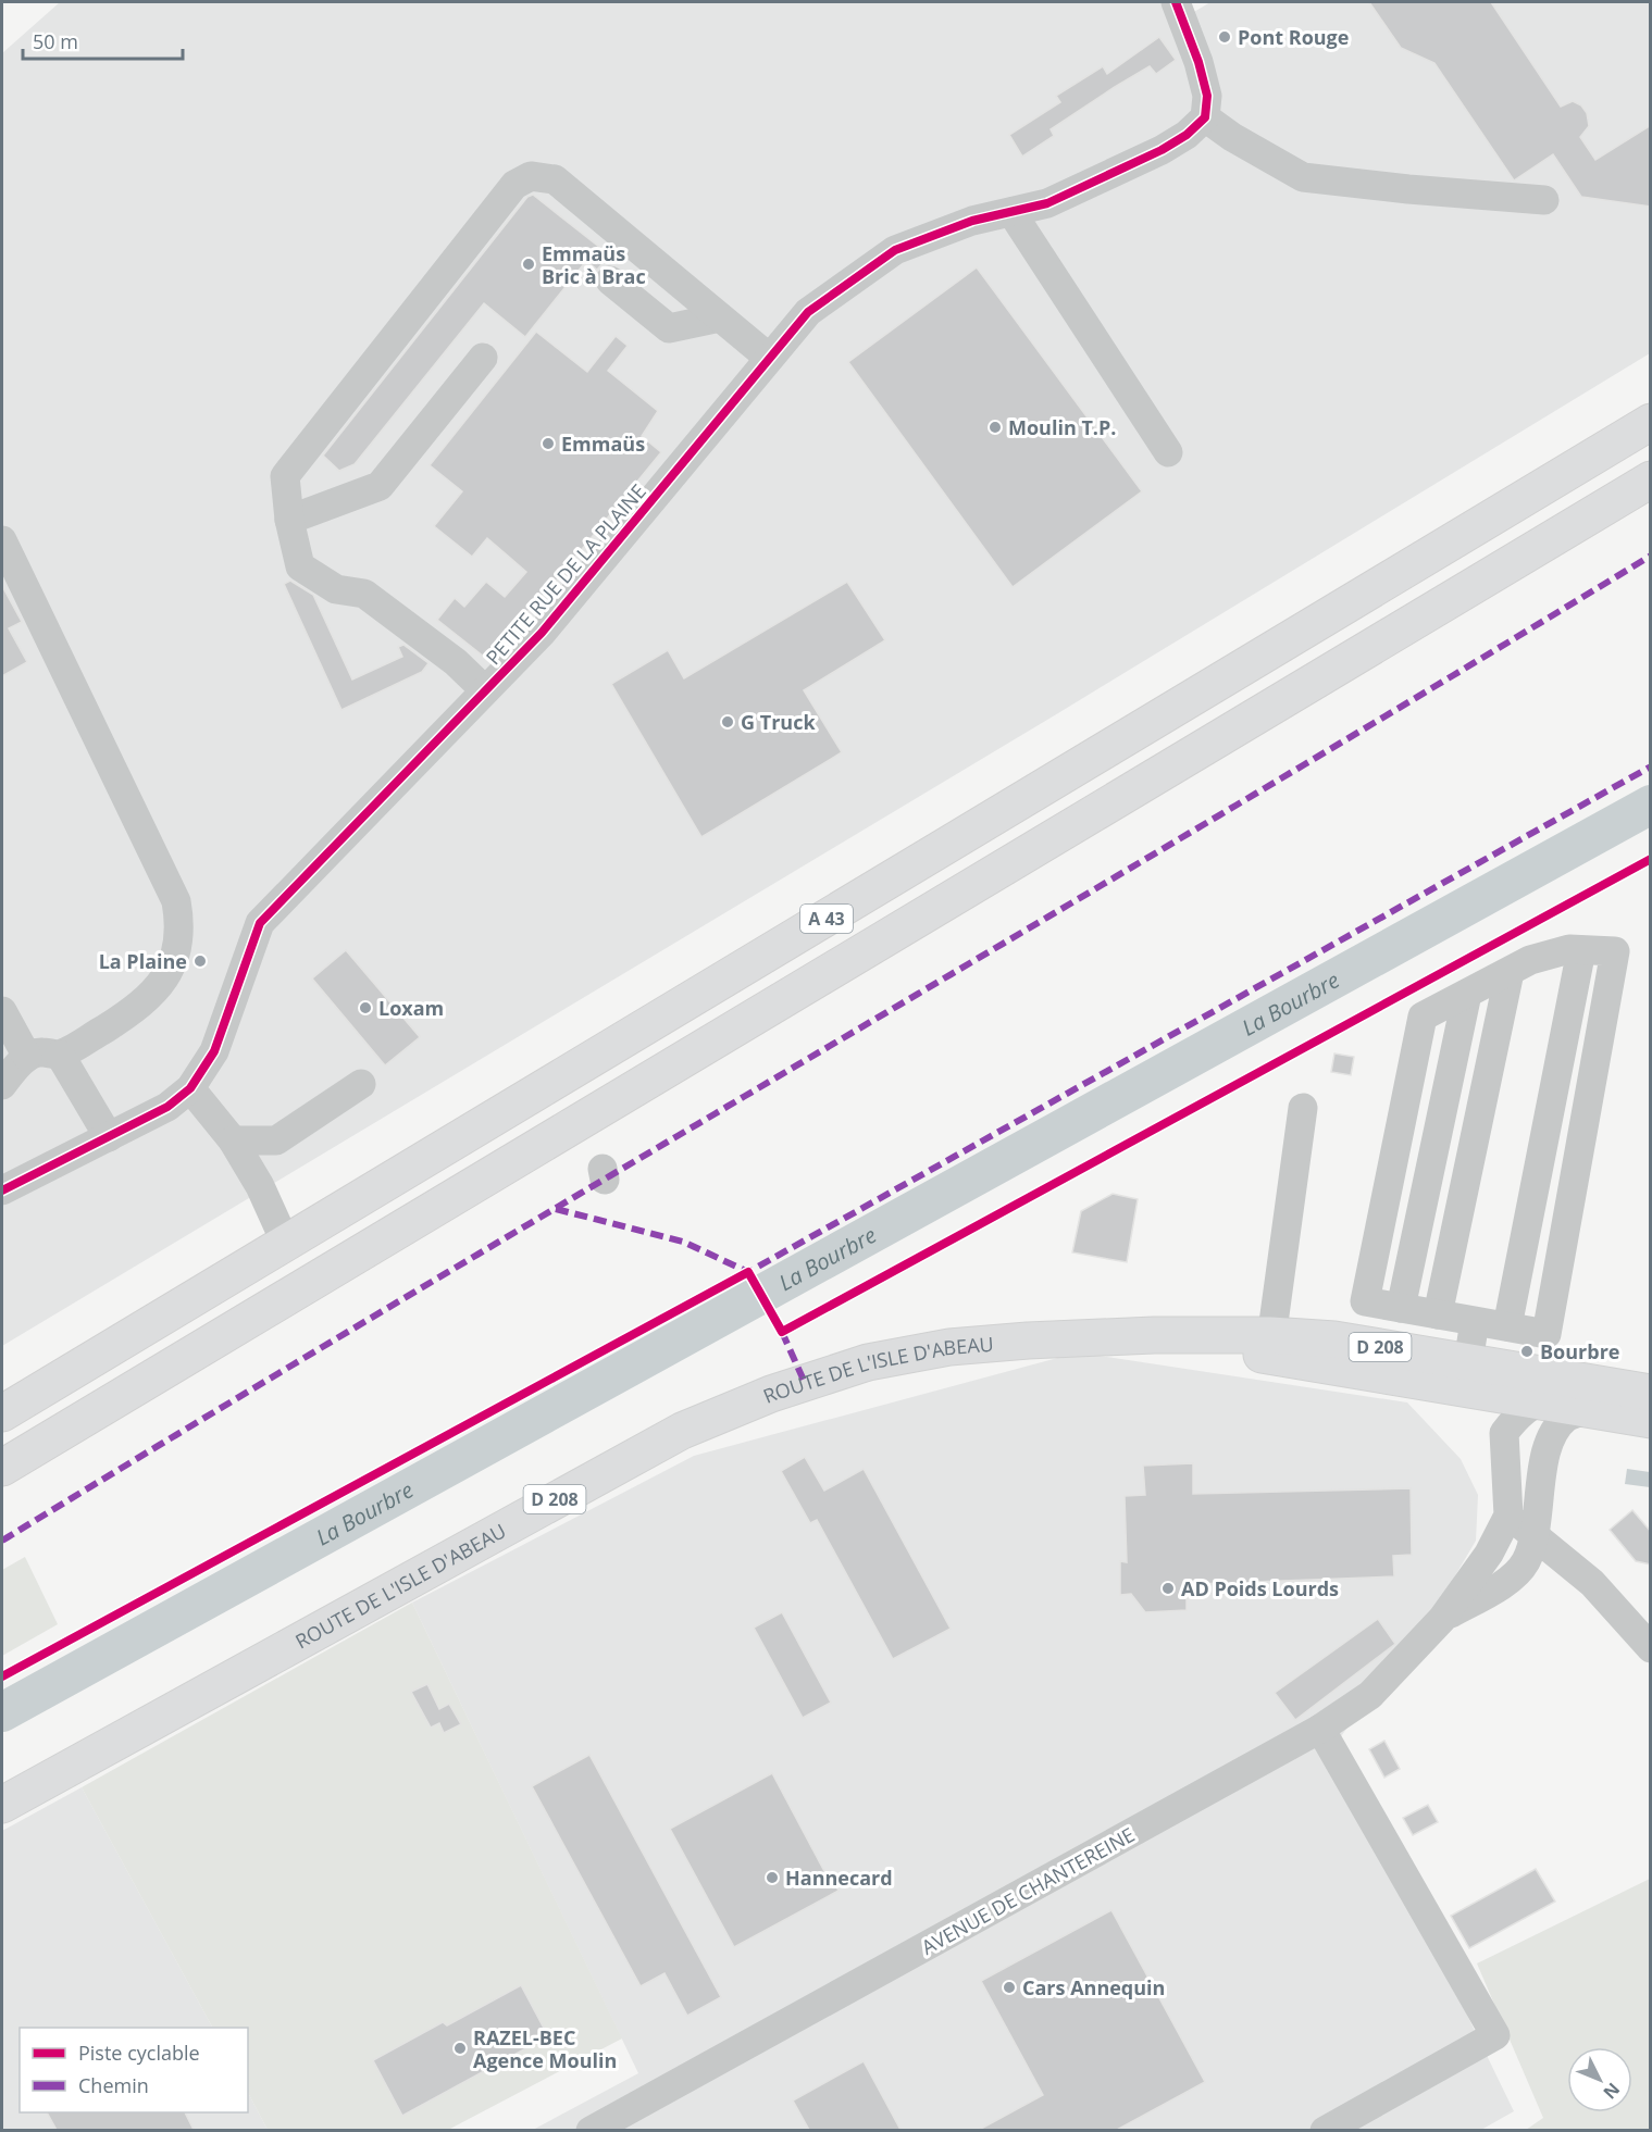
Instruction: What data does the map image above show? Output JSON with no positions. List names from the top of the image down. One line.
{"streets":{"main road":["A 43","D 208","ROUTE DE L'ISLE D'ABEAU"],"street":["PETITE RUE DE LA PLAINE","AVENUE DE CHANTEREINE"]},"crossings":[["ROUTE DE L'ISLE D'ABEAU","AVENUE DE CHANTEREINE"]],"water":["La Bourbre"],"places":["Pont Rouge","Emmaüs Bric à Brac","Moulin T.P.","Emmaüs","G Truck","La Plaine","Loxam","Bourbre","AD Poids Lourds","Hannecard","Cars Annequin","RAZEL-BEC Agence Moulin"],"legend":["Piste cyclable","Chemin"],"scale_bar":"50 m","north":"bottom right"}
